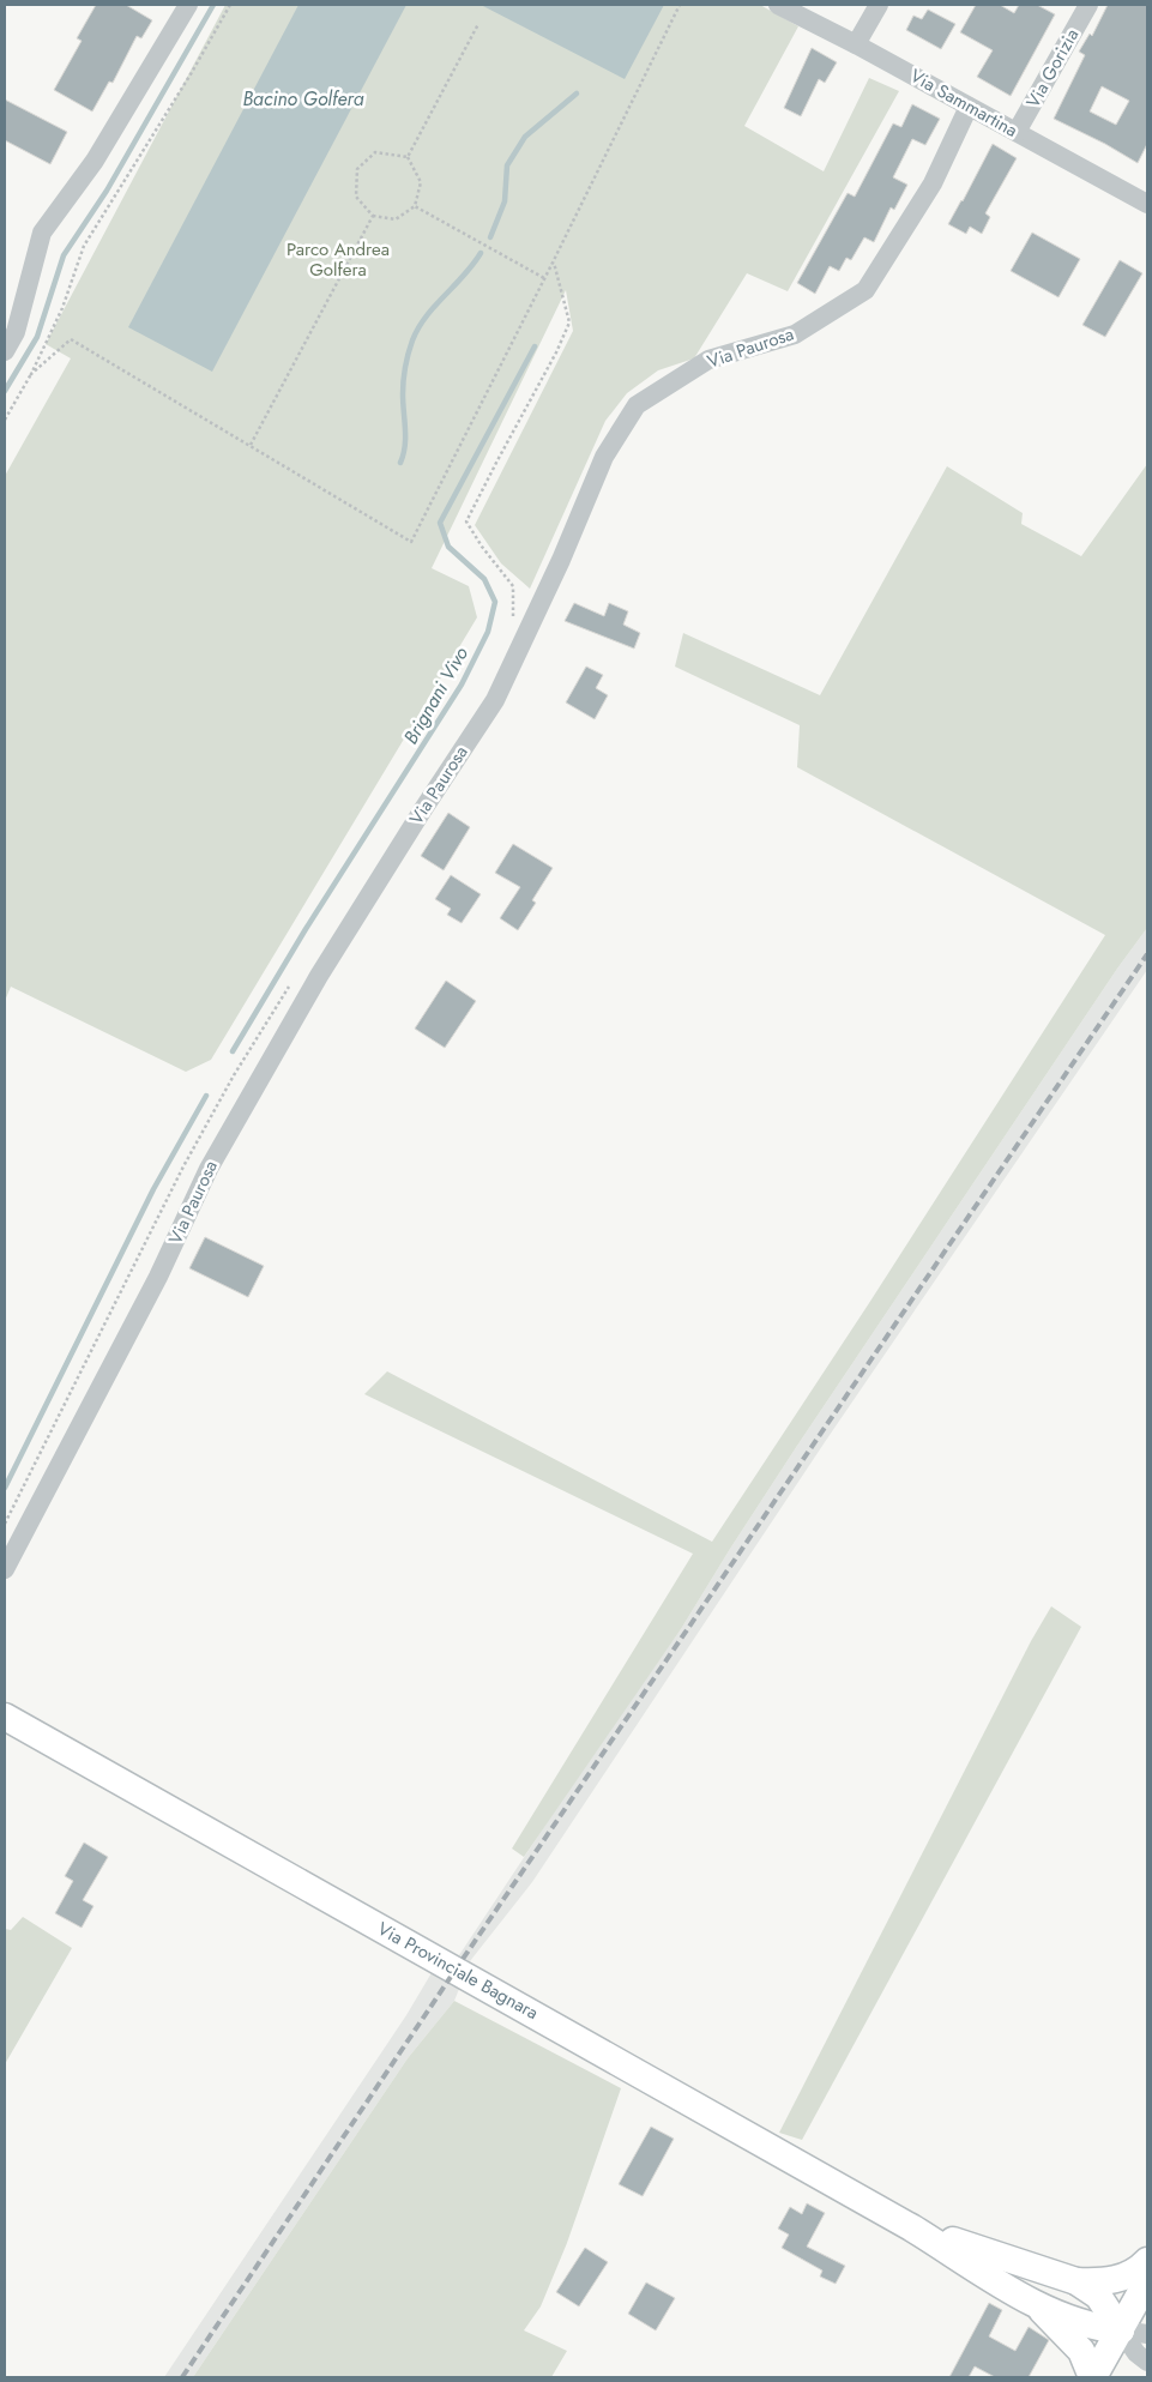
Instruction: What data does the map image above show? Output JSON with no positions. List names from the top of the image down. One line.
{"streets":{"main road":["Via Provinciale Bagnara"],"street":["Via Gorizia","Via Sammartina","Via Paurosa"]},"crossings":[["Via Gorizia","Via Sammartina"],["Via Sammartina","Via Paurosa"]],"water":["Bacino Golfera","Brignani Vivo"],"parks":["Parco Andrea Golfera"]}
